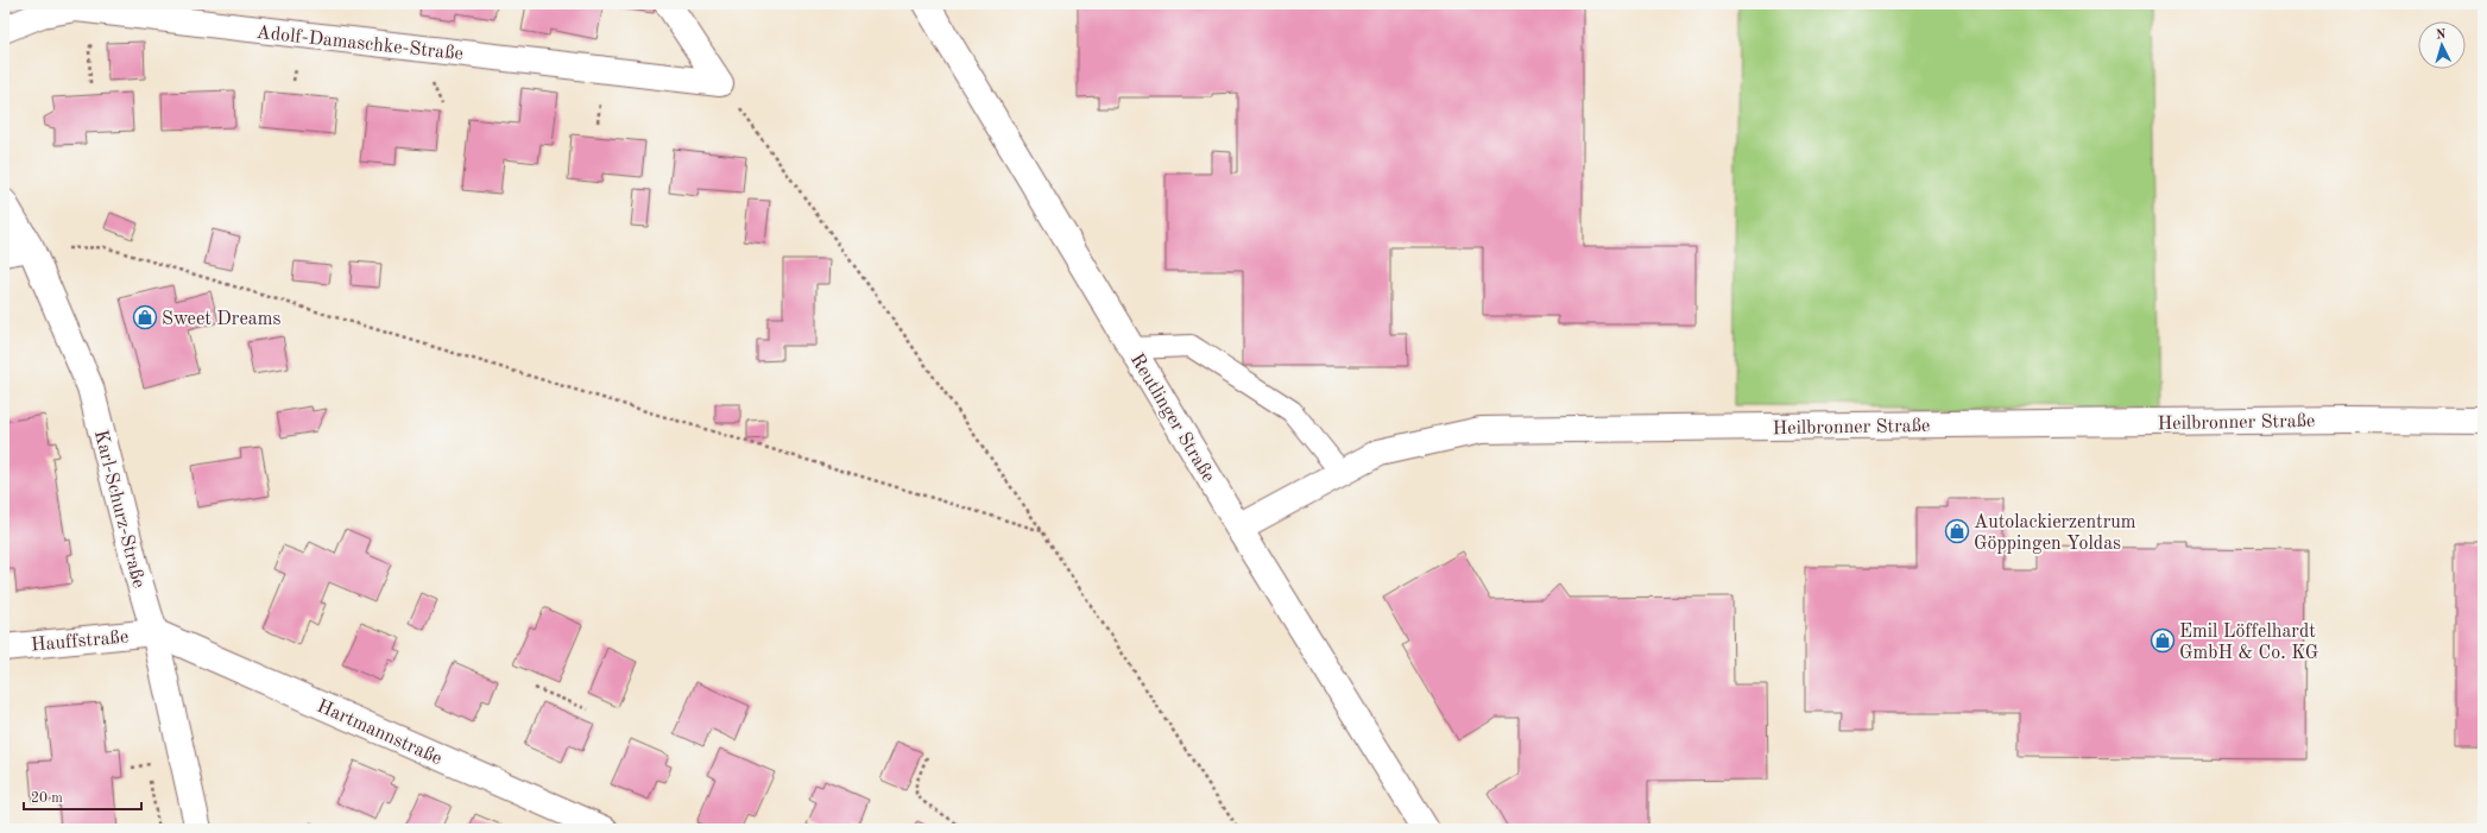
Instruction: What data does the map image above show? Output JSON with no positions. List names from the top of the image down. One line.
{"streets":{"street":["Adolf-Damaschke-Straße","Reutlinger Straße","Heilbronner Straße","Karl-Schurz-Straße","Hauffstraße","Hartmannstraße"]},"crossings":[["Reutlinger Straße","Heilbronner Straße"],["Karl-Schurz-Straße","Hauffstraße"],["Karl-Schurz-Straße","Hartmannstraße"],["Hauffstraße","Hartmannstraße"]],"places":{"shop":["Sweet Dreams","Autolackierzentrum Göppingen Yoldas","Emil Löffelhardt GmbH & Co. KG"]},"scale_bar":"20 m","north":"top"}
